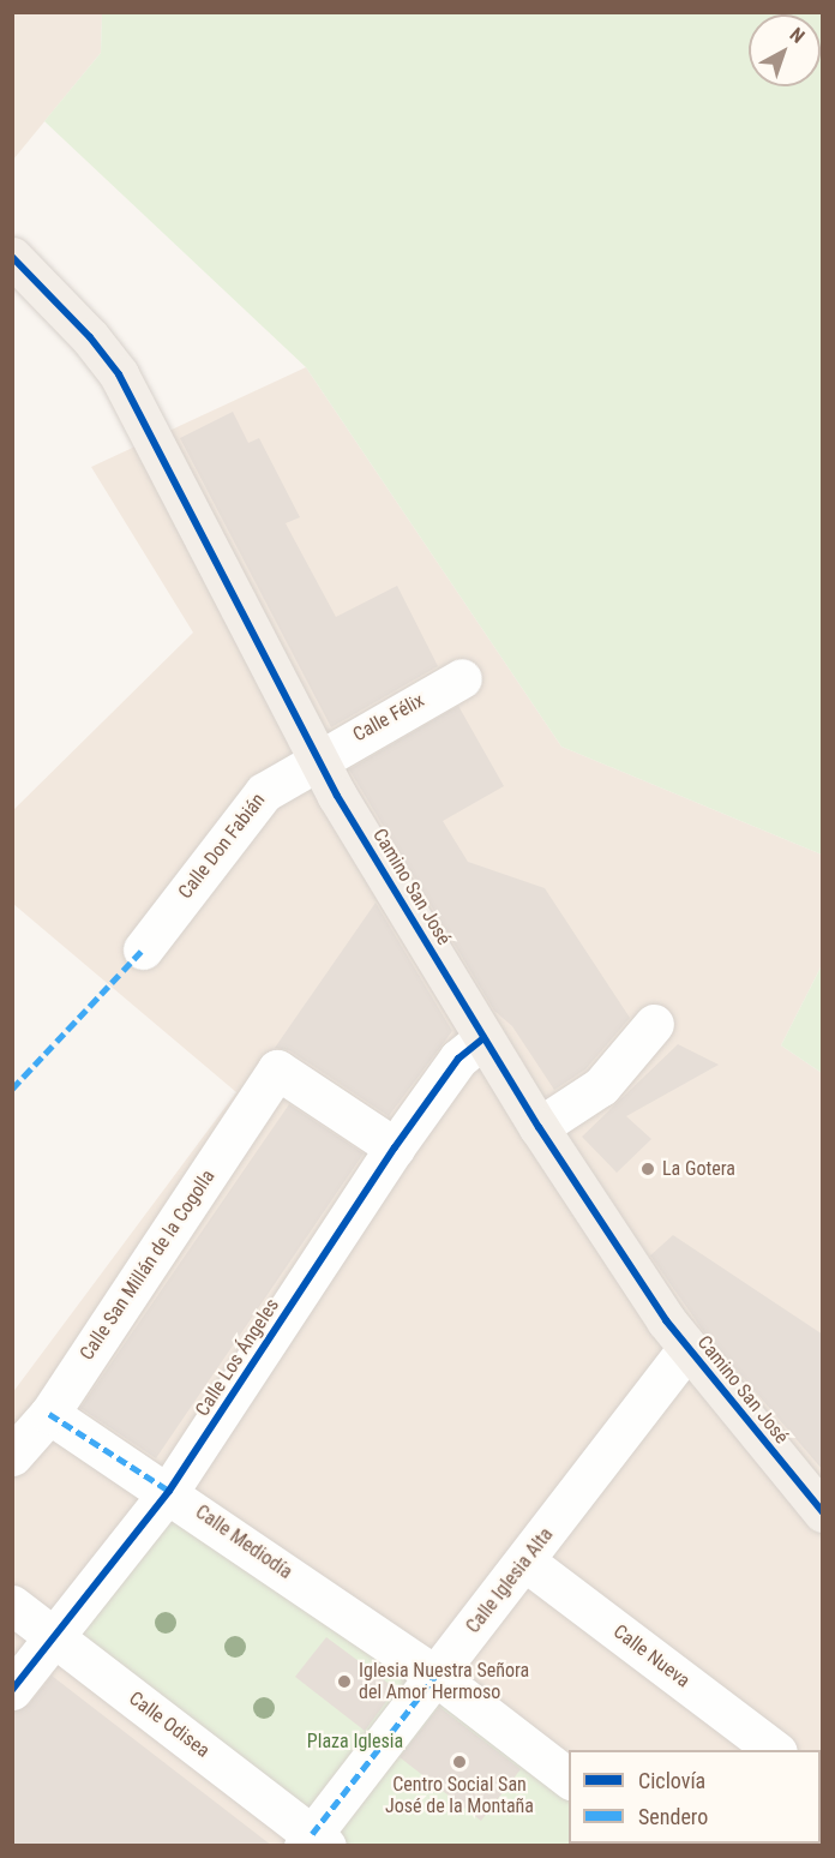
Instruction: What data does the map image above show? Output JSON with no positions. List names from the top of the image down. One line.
{"streets":{"main road":["Camino San José"],"street":["Calle Félix","Calle Don Fabián","Calle San Millán de la Cogolla","Calle Los Ángeles","Calle Mediodía","Calle Iglesia Alta","Calle Nueva","Calle Odisea"]},"crossings":[["Calle Félix","Calle Don Fabián"],["Calle Félix","Camino San José"],["Calle Don Fabián","Camino San José"],["Camino San José","Calle Los Ángeles"],["Camino San José","Calle Iglesia Alta"],["Calle San Millán de la Cogolla","Calle Los Ángeles"],["Calle San Millán de la Cogolla","Calle Mediodía"],["Calle Los Ángeles","Calle Mediodía"],["Calle Los Ángeles","Calle Odisea"],["Calle Mediodía","Calle Iglesia Alta"],["Calle Iglesia Alta","Calle Nueva"],["Calle Iglesia Alta","Calle Odisea"]],"parks":["Plaza Iglesia"],"places":["La Gotera","Iglesia Nuestra Señora del Amor Hermoso","Centro Social San José de la Montaña"],"legend":["Ciclovía","Sendero"],"north":"top right"}
